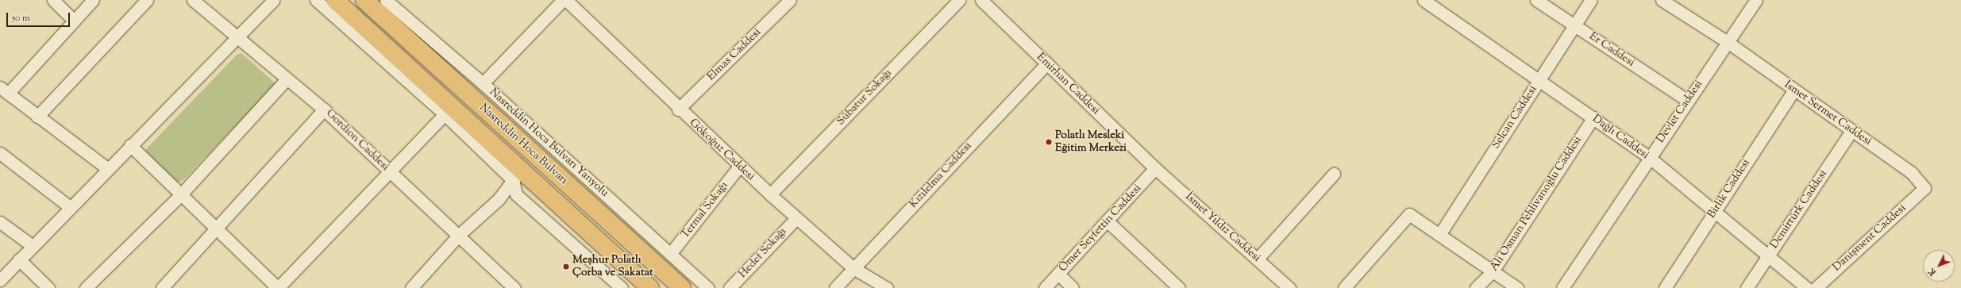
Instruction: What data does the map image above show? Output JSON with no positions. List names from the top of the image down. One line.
{"streets":{"highway":["Nasreddin Hoca Bulvarı"],"street":["Er Caddesi","Elmas Caddesi","Emirhan Caddesi","Sübatur Sokağı","Devlet Caddesi","İsmet Sermet Caddesi","Selcan Caddesi","Dağlı Caddesi","Gordion Caddesi","Nasreddin Hoca Bulvarı Yanyolu","Gökoğuz Caddesi","Kızılelma Caddesi","Birlik Caddesi","Ali Osman Pehlivanoğlu Caddesi","Demirtürk Caddesi","Termal Sokağı","İsmet Yıldız Caddesi","Ömer Seyfettin Caddesi","Danişment Caddesi","Hedef Sokağı"]},"crossings":[["Er Caddesi","Devlet Caddesi"],["Er Caddesi","Selcan Caddesi"],["Elmas Caddesi","Gökoğuz Caddesi"],["Emirhan Caddesi","Kızılelma Caddesi"],["Emirhan Caddesi","İsmet Yıldız Caddesi"],["Emirhan Caddesi","Ömer Seyfettin Caddesi"],["Sübatur Sokağı","Gökoğuz Caddesi"],["Devlet Caddesi","İsmet Sermet Caddesi"],["Devlet Caddesi","Dağlı Caddesi"],["İsmet Sermet Caddesi","Birlik Caddesi"],["İsmet Sermet Caddesi","Demirtürk Caddesi"],["İsmet Sermet Caddesi","Danişment Caddesi"],["Selcan Caddesi","Dağlı Caddesi"],["Dağlı Caddesi","Birlik Caddesi"],["Dağlı Caddesi","Ali Osman Pehlivanoğlu Caddesi"],["Dağlı Caddesi","Demirtürk Caddesi"],["Nasreddin Hoca Bulvarı Yanyolu","Termal Sokağı"],["Gökoğuz Caddesi","Kızılelma Caddesi"],["Gökoğuz Caddesi","Termal Sokağı"],["Gökoğuz Caddesi","Hedef Sokağı"],["İsmet Yıldız Caddesi","Ömer Seyfettin Caddesi"]],"places":["Polatlı Mesleki Eğitim Merkezi","Meşhur Polatlı Çorba ve Sakatat"],"scale_bar":"50 m","north":"bottom left"}
